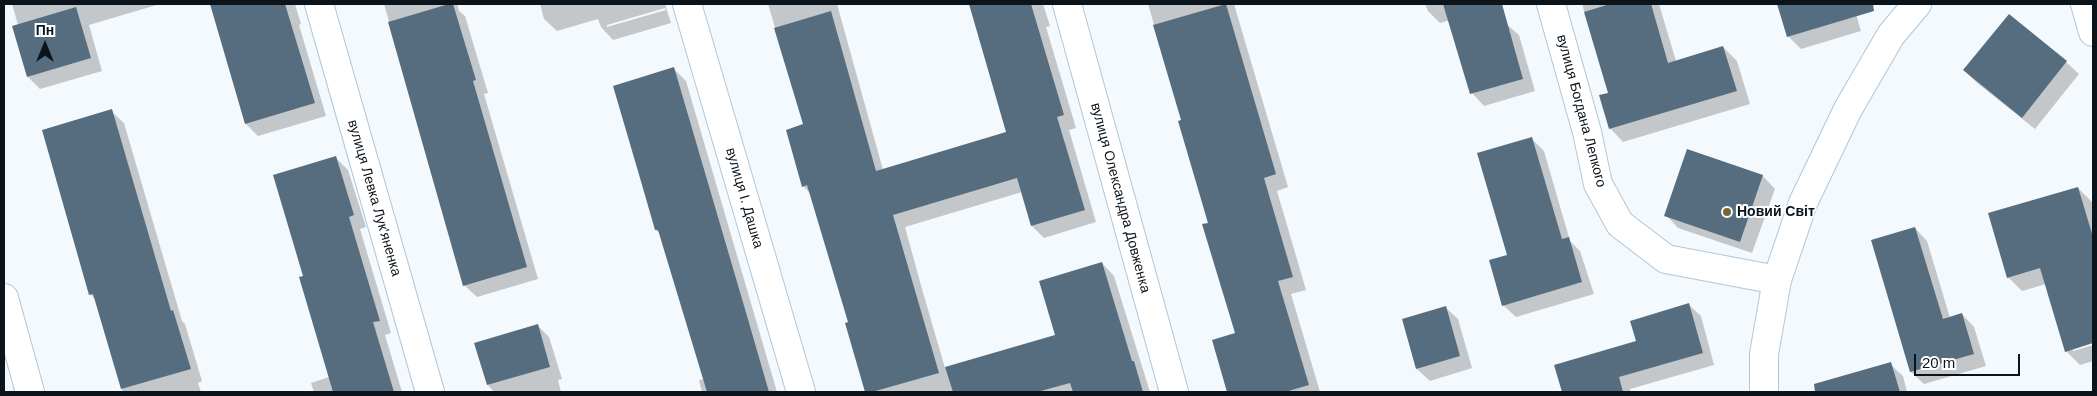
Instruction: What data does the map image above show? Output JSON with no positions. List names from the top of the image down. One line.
{"streets":{"street":["вулиця Богдана Лепкого","вулиця Левка Лук'яненка","вулиця І. Дашка","вулиця Олександра Довженка"]},"places":["Новий Світ"],"scale_bar":"20 m","north":"top"}
